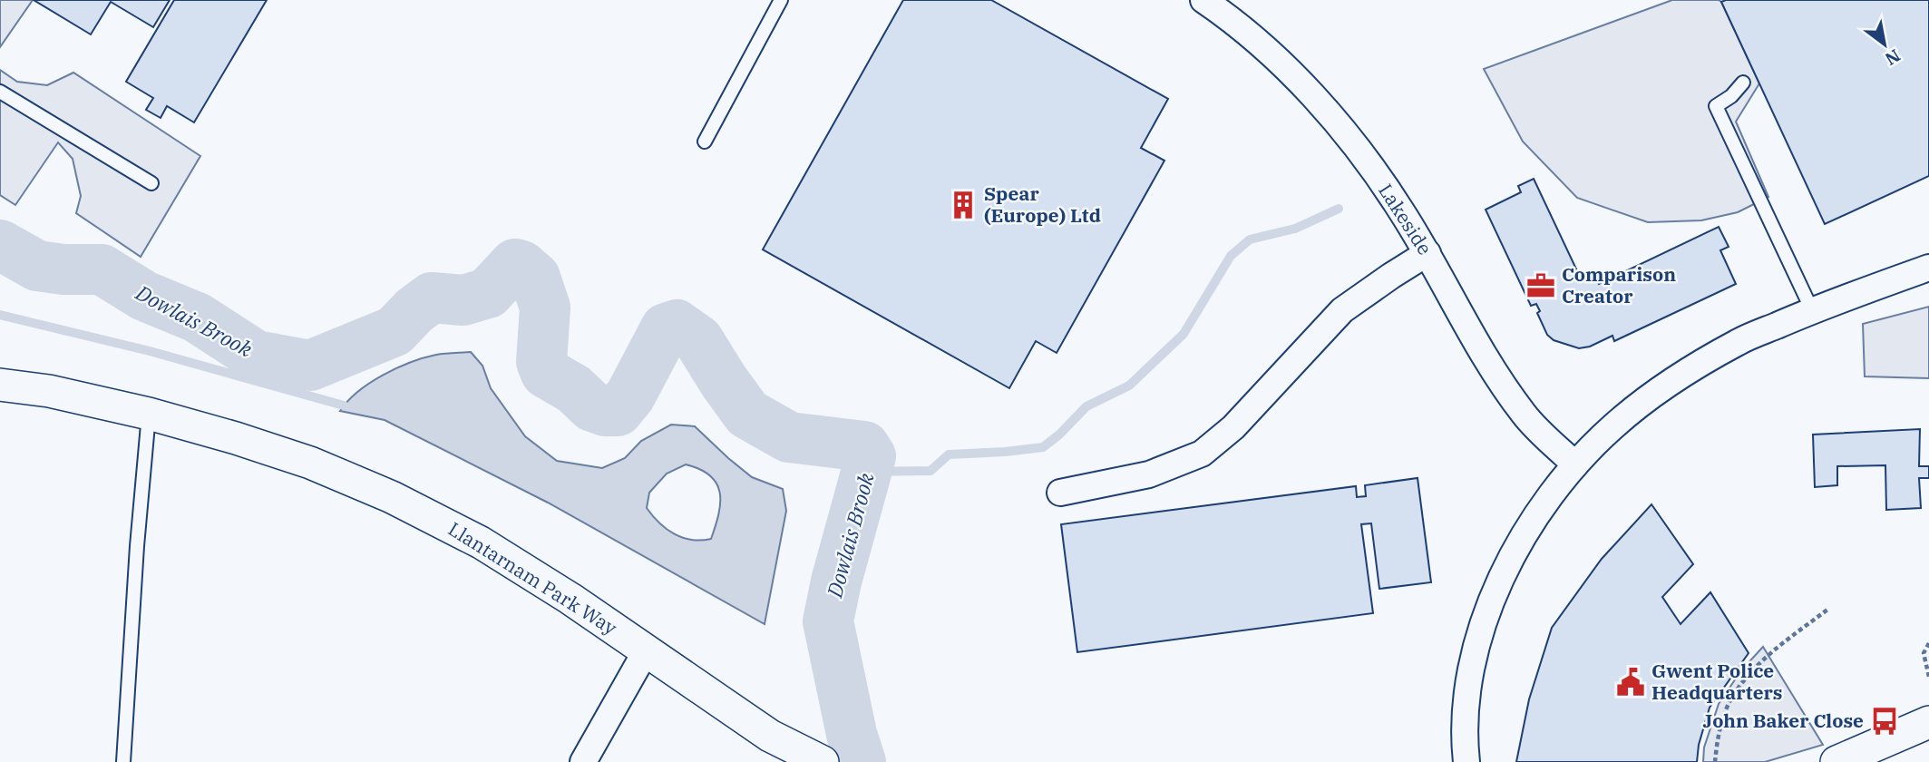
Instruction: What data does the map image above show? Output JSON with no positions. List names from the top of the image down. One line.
{"streets":{"street":["Lakeside","Llantarnam Park Way"]},"water":["Dowlais Brook"],"places":{"building":["Spear (Europe) Ltd"],"office":["Comparison Creator"],"public building":["Gwent Police Headquarters"],"bus stop":["John Baker Close"]},"north":"bottom right"}
